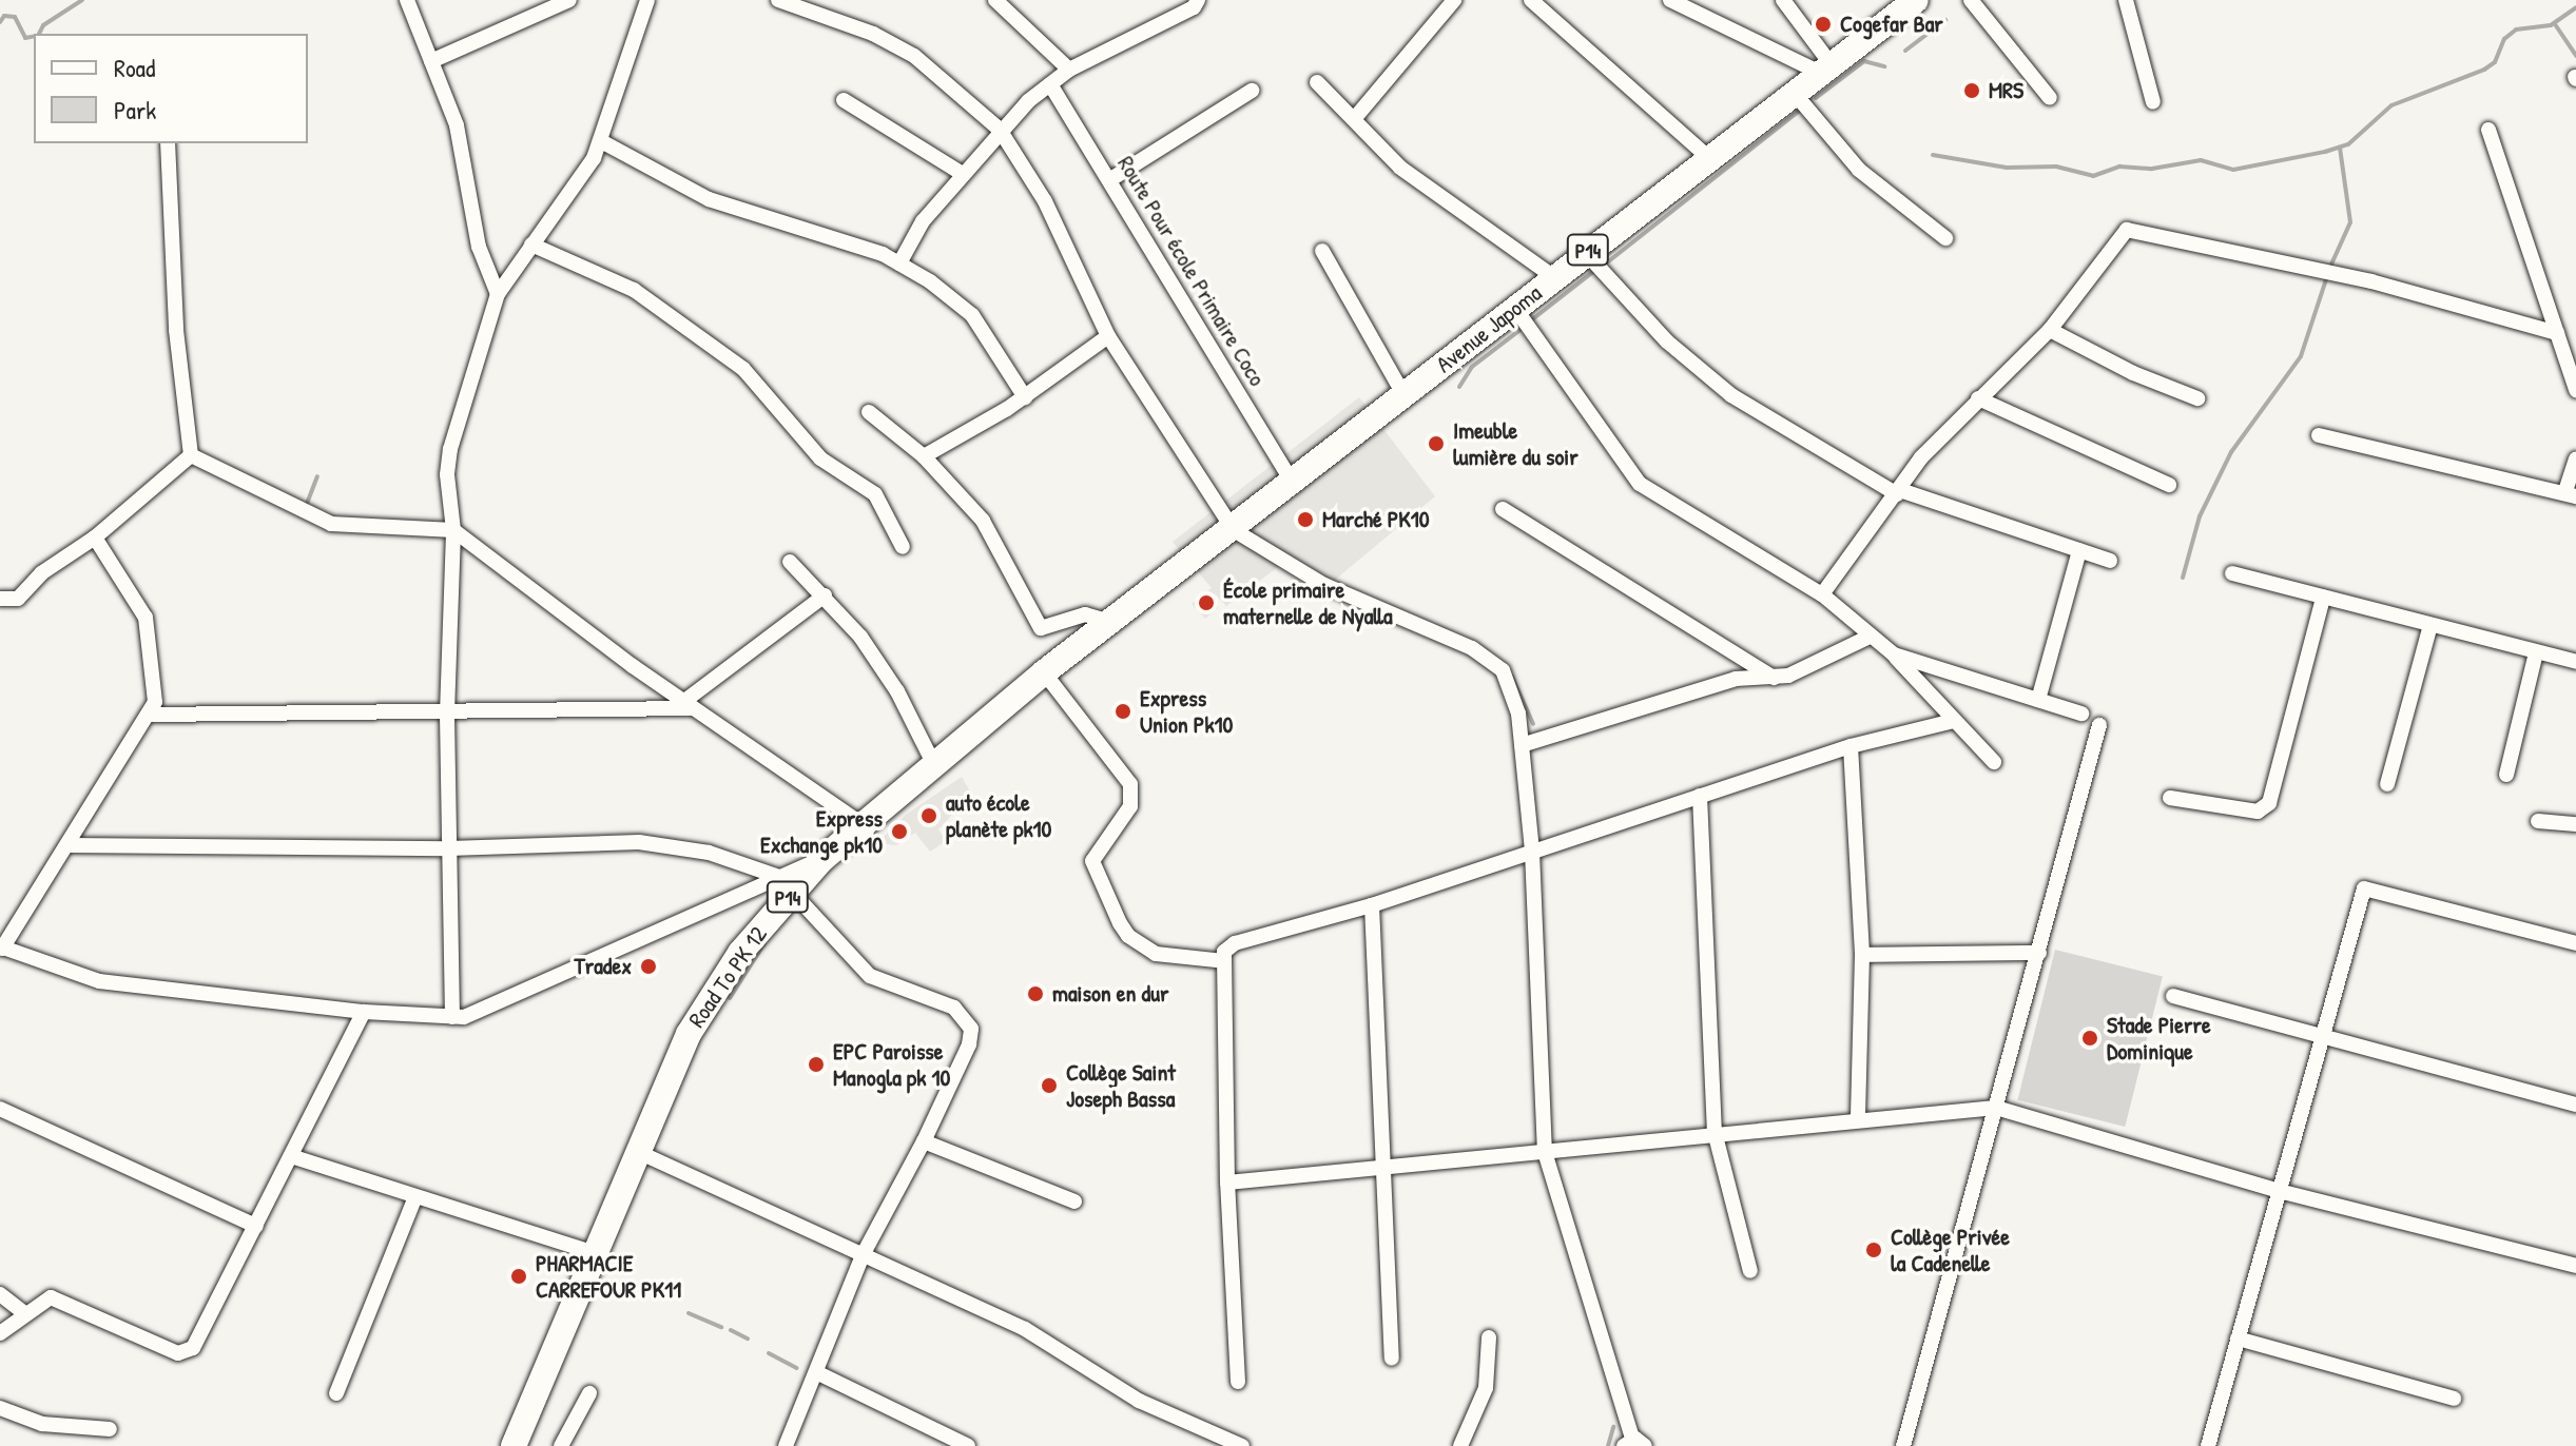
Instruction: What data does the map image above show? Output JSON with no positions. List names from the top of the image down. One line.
{"streets":{"main road":["P14","Avenue Japoma","Road To PK 12"],"street":["Route Pour école Primaire Coco"]},"crossings":[["Route Pour école Primaire Coco","Avenue Japoma"],["Avenue Japoma","Road To PK 12"]],"places":["Cogefar Bar","MRS","Imeuble lumière du soir","Marché PK10","École primaire maternelle de Nyalla","Express Union Pk10","auto école planète pk10","Express Exchange pk10","Tradex","maison en dur","Stade Pierre Dominique","EPC Paroisse Manogla pk 10","Collège Saint Joseph Bassa","Collège Privée la Cadenelle","PHARMACIE CARREFOUR PK11"],"legend":["Road","Park"]}
